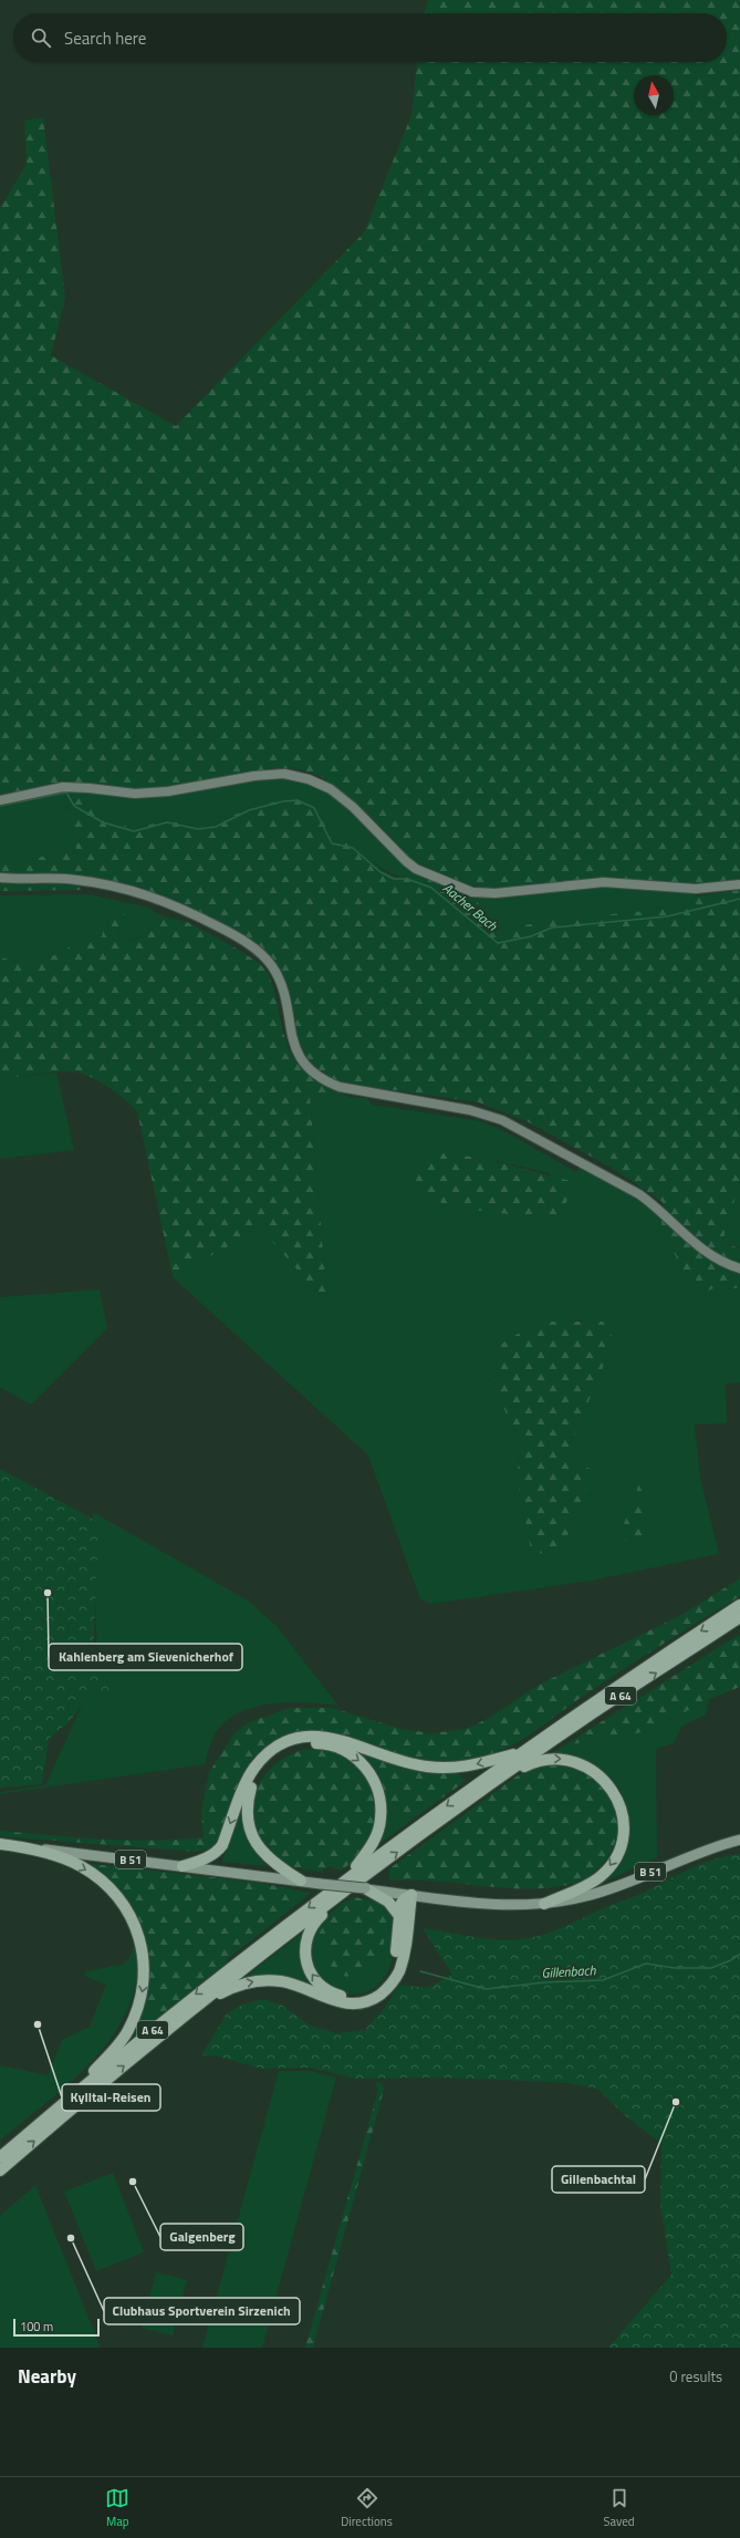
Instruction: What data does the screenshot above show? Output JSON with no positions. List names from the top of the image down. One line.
{"streets":{"highway":["A 64","B 51"]},"crossings":[["A 64","B 51"]],"water":["Aacher Bach","Gillenbach"],"places":["Kahlenberg am Sievenicherhof","Kylltal-Reisen","Gillenbachtal","Galgenberg","Clubhaus Sportverein Sirzenich"],"scale_bar":"100 m","north":"top","page":{"search":"Search here","scale":"100 m","heading":["Nearby","0 results"],"nav":["Map","Directions","Saved"]}}
